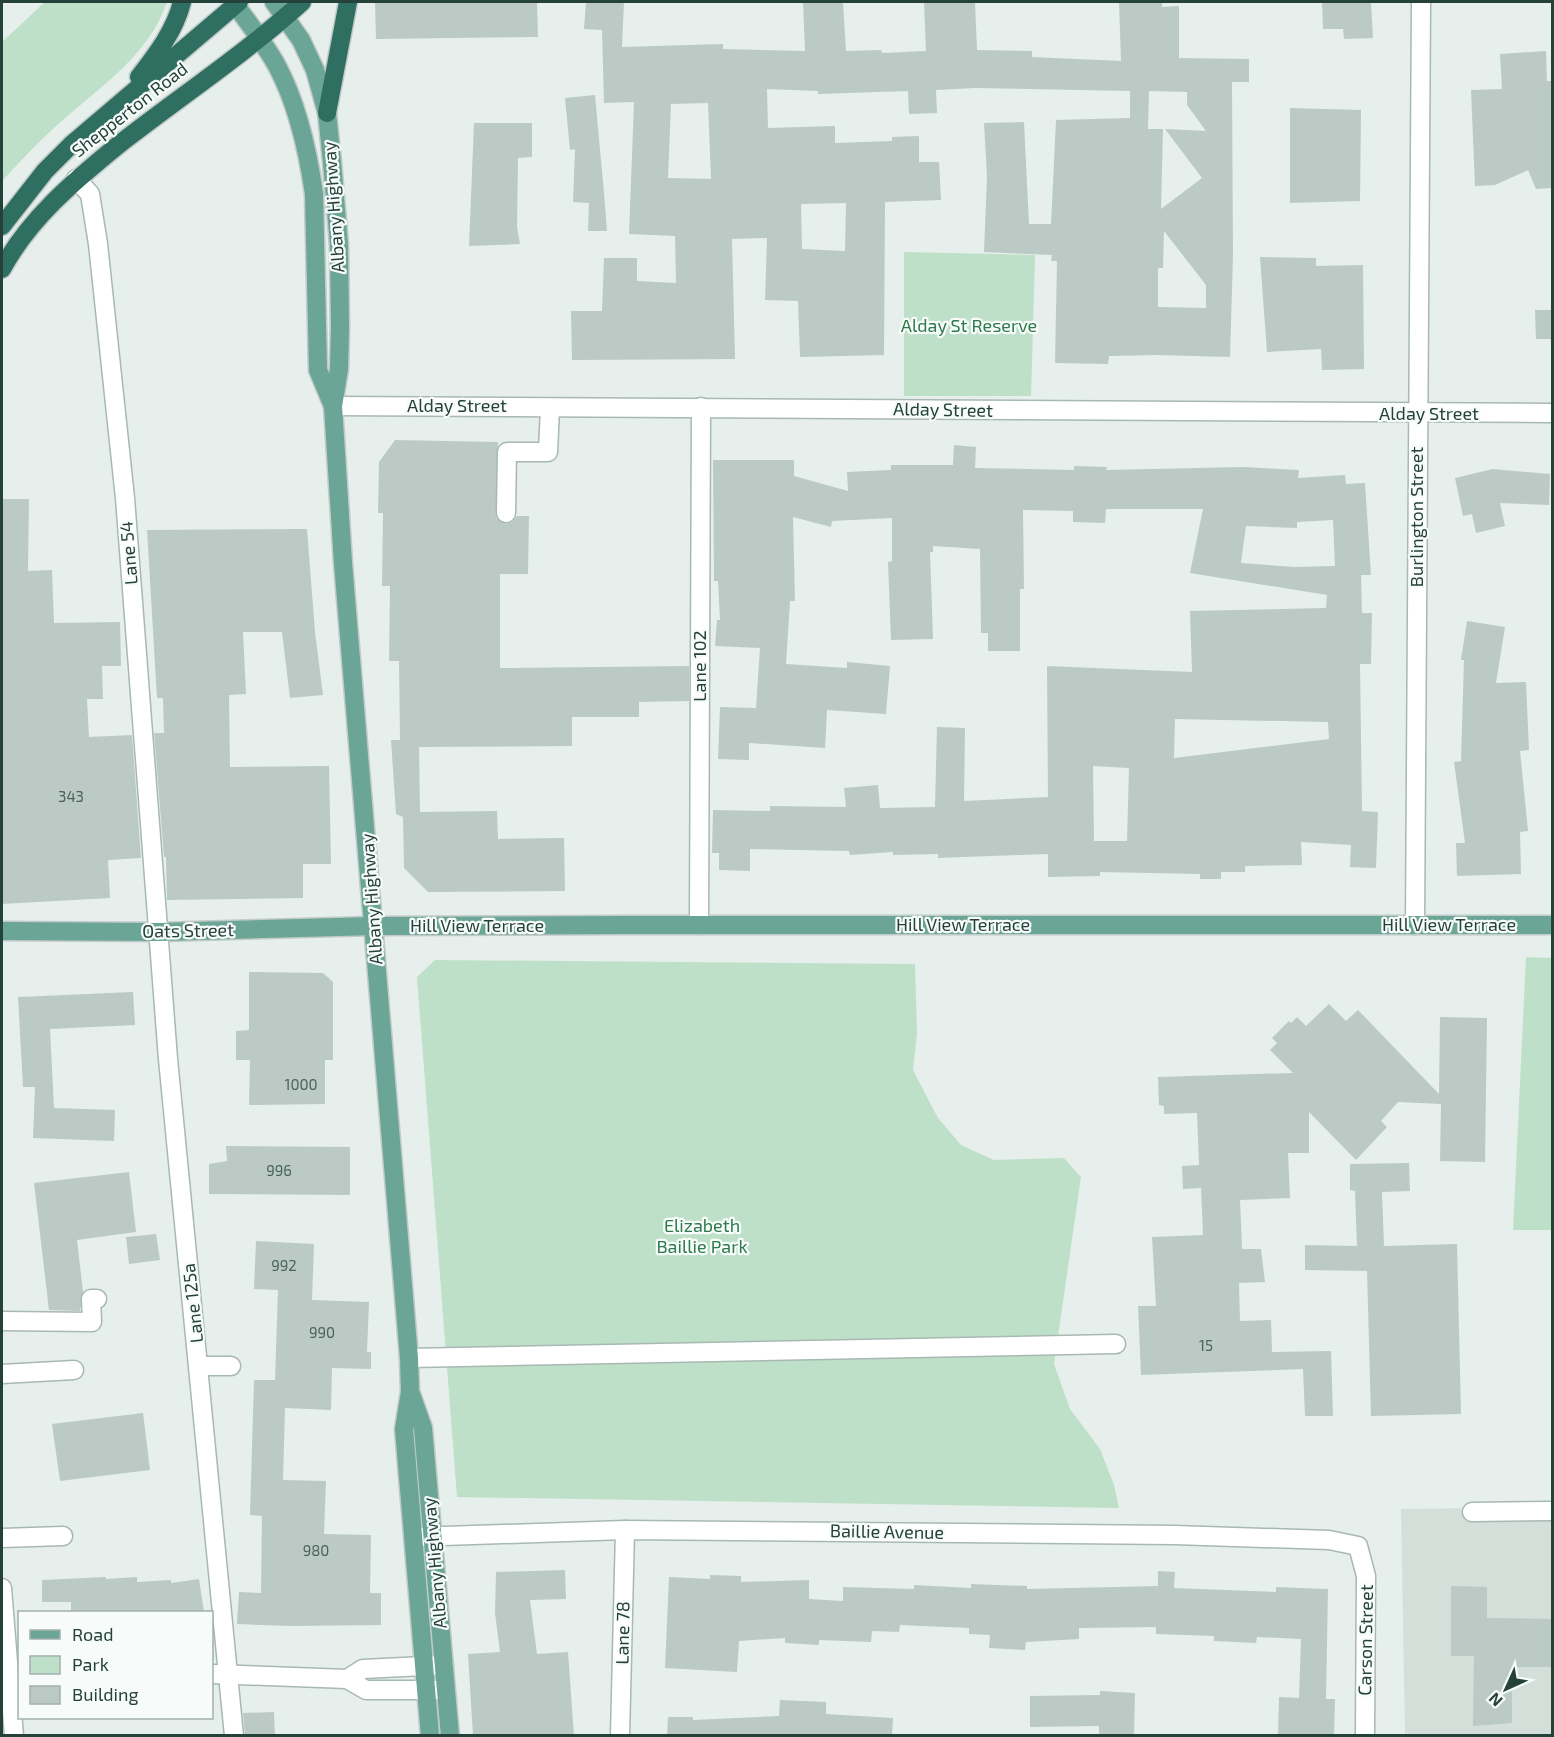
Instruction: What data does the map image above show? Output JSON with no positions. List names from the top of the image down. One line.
{"streets":{"highway":["Shepperton Road"],"main road":["Albany Highway","Hill View Terrace","Oats Street"],"street":["Alday Street","Burlington Street","Lane 54","Lane 102","Lane 125a","Baillie Avenue","Lane 78","Carson Street"]},"crossings":[["Shepperton Road","Albany Highway"],["Shepperton Road","Lane 54"],["Albany Highway","Alday Street"],["Albany Highway","Hill View Terrace"],["Albany Highway","Oats Street"],["Albany Highway","Baillie Avenue"],["Alday Street","Burlington Street"],["Alday Street","Lane 102"],["Burlington Street","Hill View Terrace"],["Lane 54","Oats Street"],["Lane 54","Lane 125a"],["Lane 102","Hill View Terrace"],["Hill View Terrace","Oats Street"],["Oats Street","Lane 125a"],["Baillie Avenue","Lane 78"],["Baillie Avenue","Carson Street"]],"parks":["Alday St Reserve","Elizabeth Baillie Park"],"house_numbers":["343","1000","996","992","990","15","980"],"legend":["Road","Park","Building"],"north":"bottom left"}
